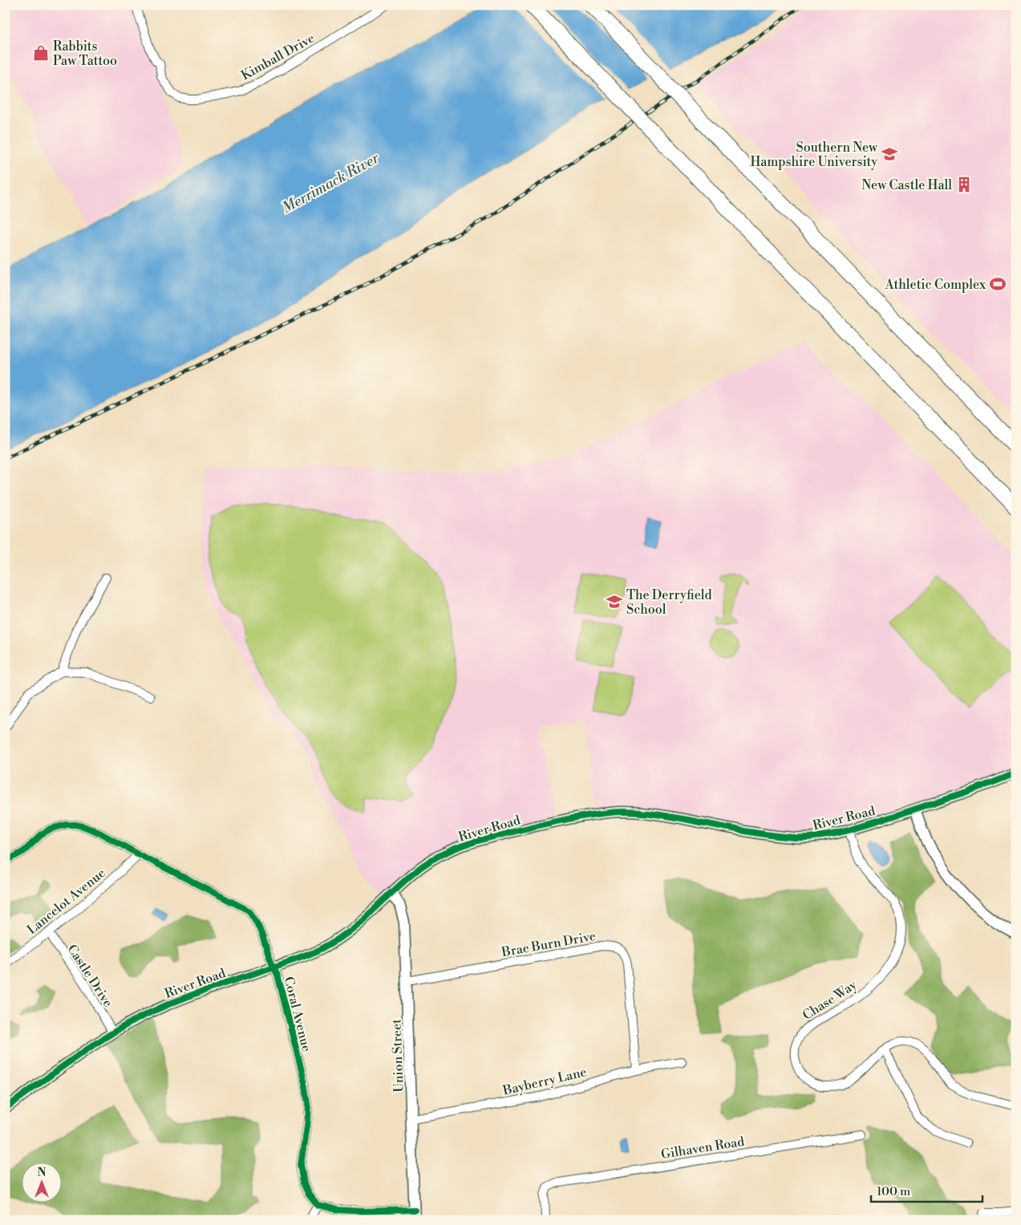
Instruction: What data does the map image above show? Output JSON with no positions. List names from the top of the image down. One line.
{"streets":{"street":["Kimball Drive","River Road","Lancelot Avenue","Brae Burn Drive","Castle Drive","Chase Way","Coral Avenue","Union Street","Bayberry Lane","Gilhaven Road"]},"crossings":[["River Road","Castle Drive"],["River Road","Chase Way"],["River Road","Coral Avenue"],["River Road","Union Street"],["Lancelot Avenue","Castle Drive"],["Lancelot Avenue","Coral Avenue"],["Brae Burn Drive","Union Street"],["Brae Burn Drive","Bayberry Lane"],["Union Street","Bayberry Lane"]],"water":["Merrimack River"],"places":{"shop":["Rabbits Paw Tattoo"],"school or university":["Southern New Hampshire University","The Derryfield School"],"building":["New Castle Hall"],"sports":["Athletic Complex"]},"scale_bar":"100 m","north":"top"}
